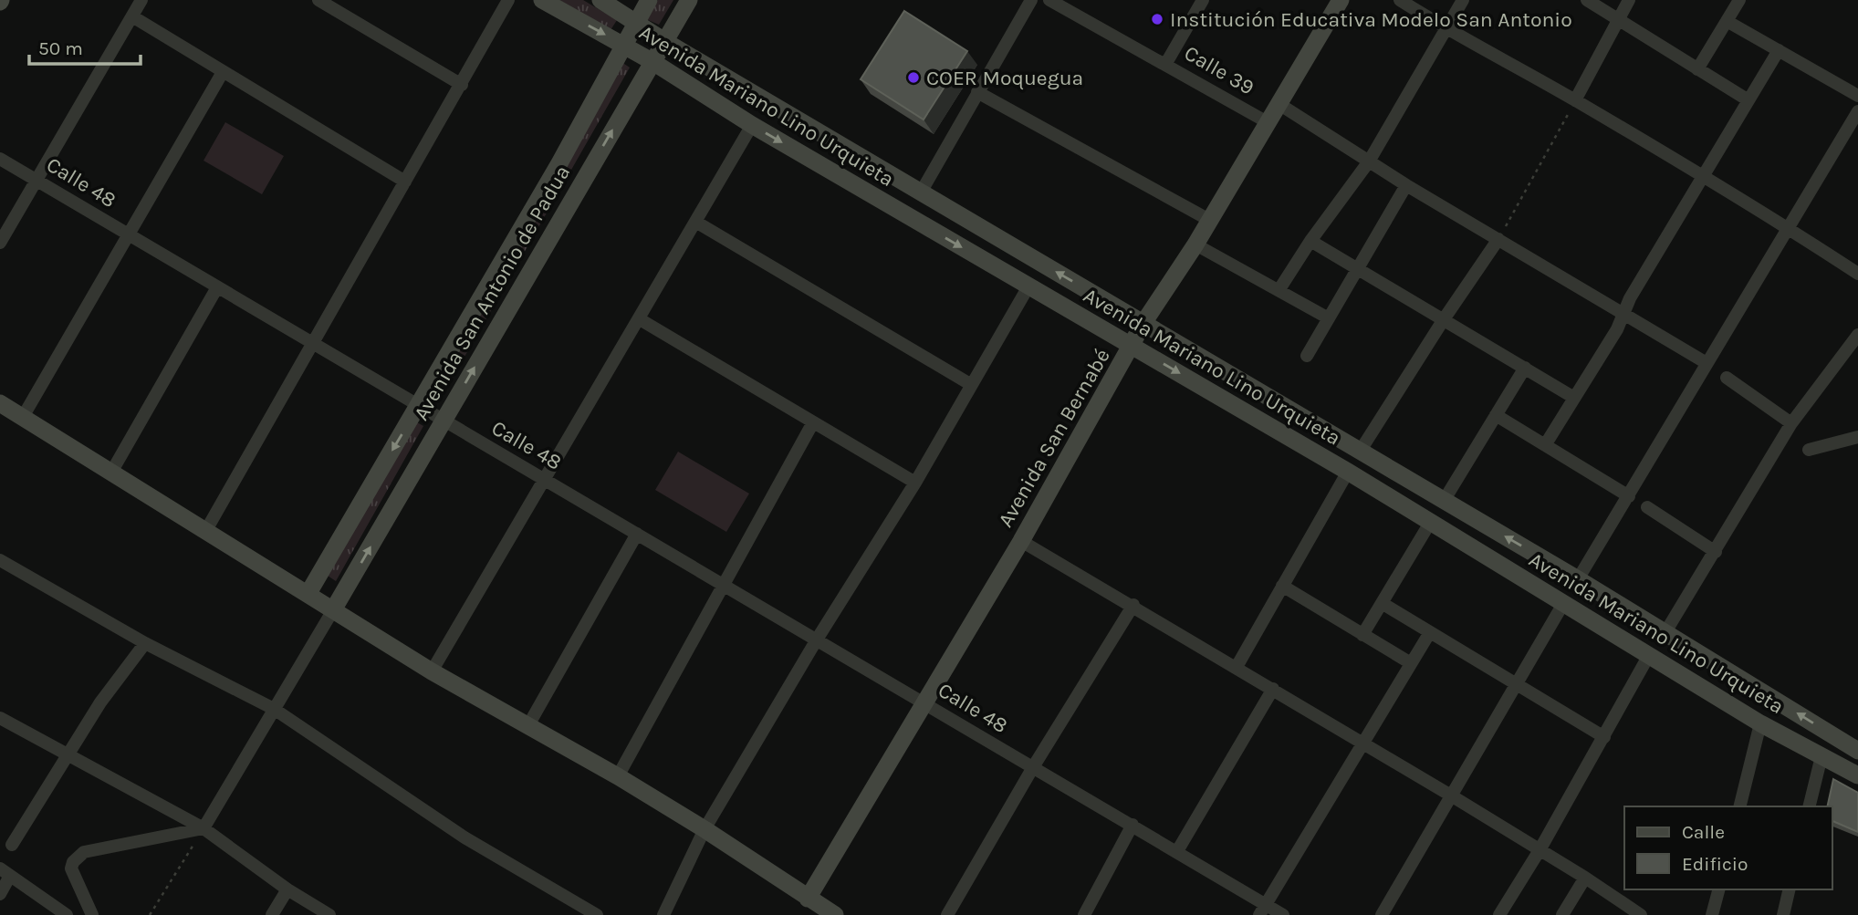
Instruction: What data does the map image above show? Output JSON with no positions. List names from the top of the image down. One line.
{"streets":{"street":["Calle 39","Avenida Mariano Lino Urquieta","Calle 48","Avenida San Antonio de Padua","Avenida San Bernabé"]},"crossings":[["Calle 39","Avenida San Bernabé"],["Avenida Mariano Lino Urquieta","Avenida San Antonio de Padua"],["Avenida Mariano Lino Urquieta","Avenida San Bernabé"],["Calle 48","Avenida San Antonio de Padua"],["Calle 48","Avenida San Bernabé"]],"places":["Institución Educativa Modelo San Antonio","COER Moquegua"],"legend":["Calle","Edificio"],"scale_bar":"50 m"}
